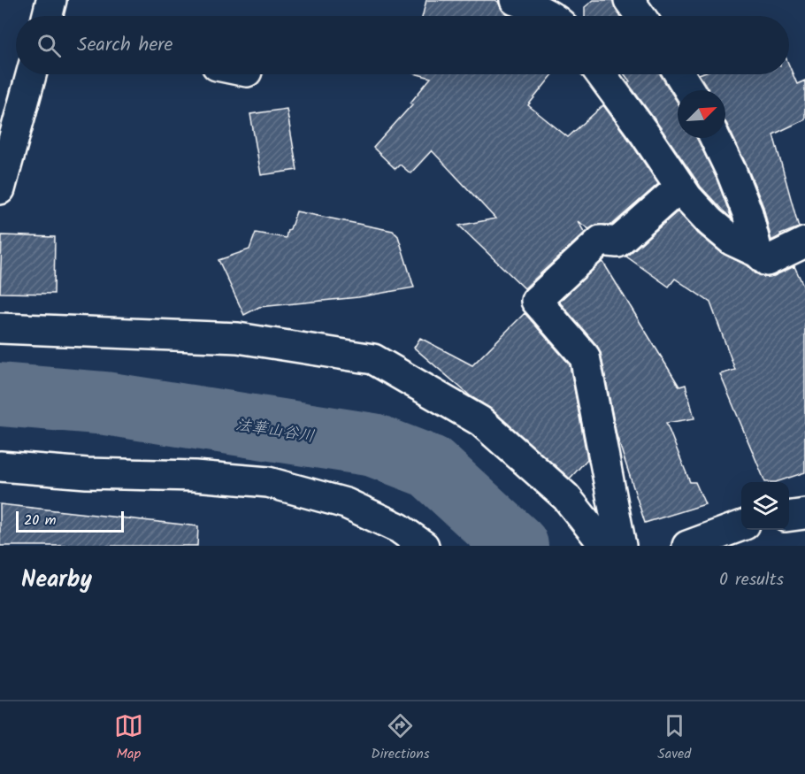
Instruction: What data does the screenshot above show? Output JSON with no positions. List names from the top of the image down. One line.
{"water":["法華山谷川"],"scale_bar":"20 m","north":"top right","page":{"search":"Search here","scale":"20 m","heading":["Nearby","0 results"],"nav":["Map","Directions","Saved"]}}
